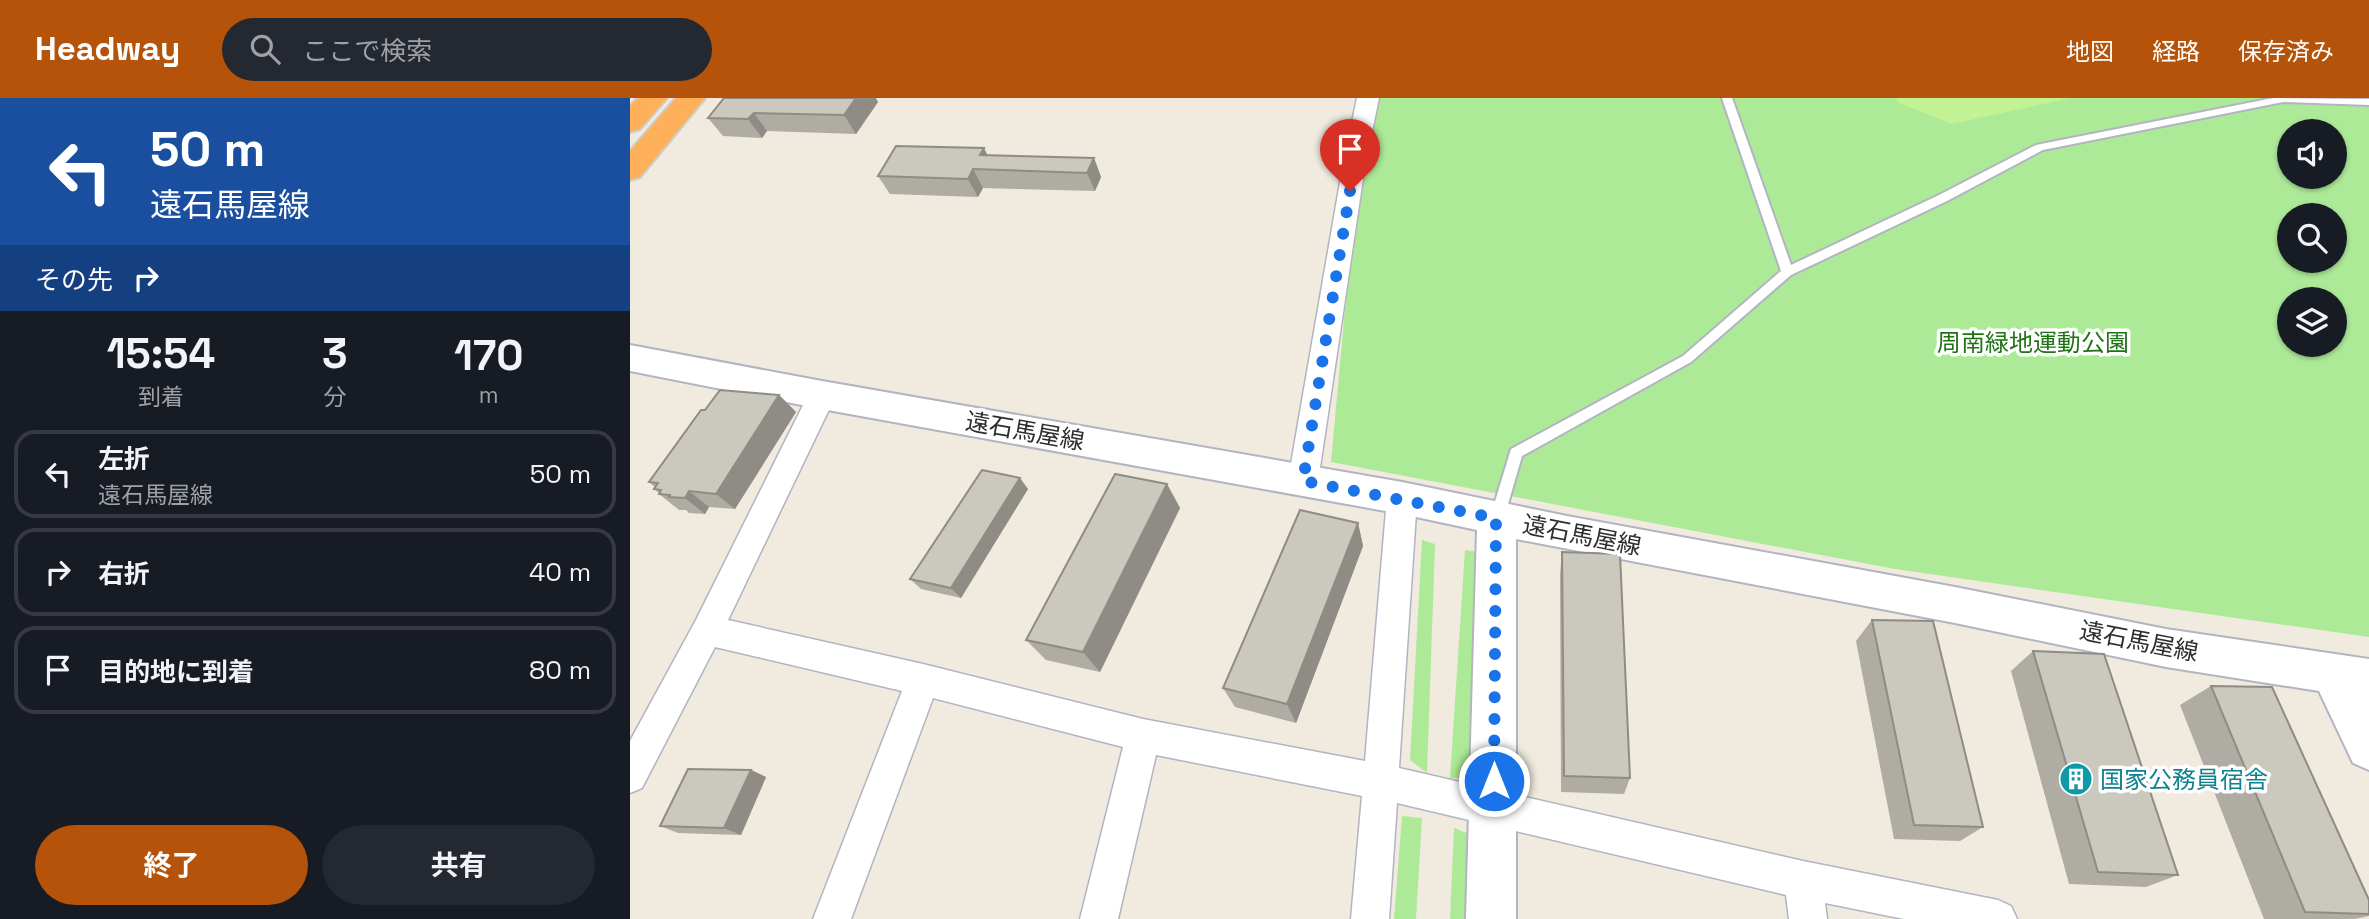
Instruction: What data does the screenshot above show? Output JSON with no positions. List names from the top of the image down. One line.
{"streets":{"street":["遠石馬屋線"]},"parks":["周南緑地運動公園"],"places":{"building":["国家公務員宿舎"]},"page":{"header":"Headway","search":"ここで検索","nav":["地図","経路","保存済み"],"turn":["50 m","遠石馬屋線"],"then":"その先","eta":["15:54","到着","3","分","170","m"],"list":[{"name":"左折","note":"遠石馬屋線","value":"50 m"},{"name":"右折","value":"40 m"},{"name":"目的地に到着","value":"80 m"}],"buttons":["終了","共有"]}}
